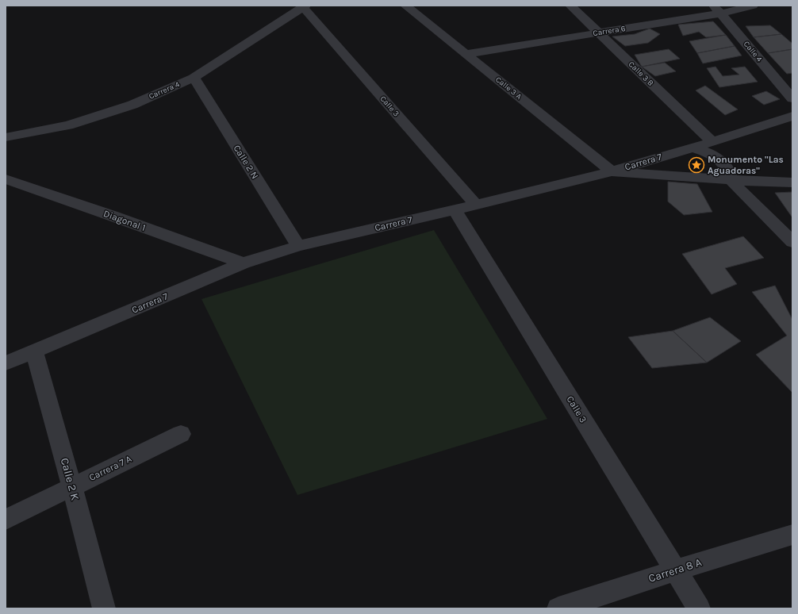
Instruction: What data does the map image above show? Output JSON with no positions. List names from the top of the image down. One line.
{"streets":{"street":["Carrera 6","Calle 4","Calle 3 B","Calle 3 A","Carrera 4","Calle 3","Calle 2 N","Carrera 7","Diagonal 1","Carrera 7 A","Calle 2 K","Carrera 8 A"]},"crossings":[["Carrera 6","Calle 4"],["Carrera 6","Calle 3 B"],["Carrera 6","Calle 3 A"],["Calle 3 B","Carrera 7"],["Calle 3 A","Carrera 7"],["Carrera 4","Calle 3"],["Carrera 4","Calle 2 N"],["Calle 3","Carrera 7"],["Calle 3","Carrera 8 A"],["Calle 2 N","Carrera 7"],["Carrera 7","Diagonal 1"],["Carrera 7","Calle 2 K"],["Carrera 7 A","Calle 2 K"]],"places":{"place":["Monumento \"Las Aguadoras\""]}}
